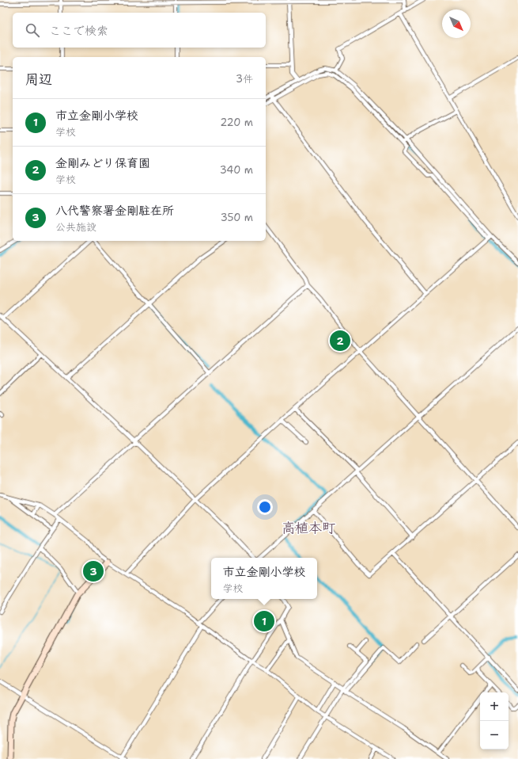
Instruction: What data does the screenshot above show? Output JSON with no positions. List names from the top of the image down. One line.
{"districts":["高植本町"],"north":"bottom right","page":{"search":"ここで検索","heading":["周辺","3件"],"list":[{"mark":"1","name":"市立金剛小学校","note":"学校","value":"220 m"},{"mark":"2","name":"金剛みどり保育園","note":"学校","value":"340 m"},{"mark":"3","name":"八代警察署金剛駐在所","note":"公共施設","value":"350 m"}],"pins":["2","3","1"],"popup":["市立金剛小学校","学校"],"map_buttons":["+","−"]}}
